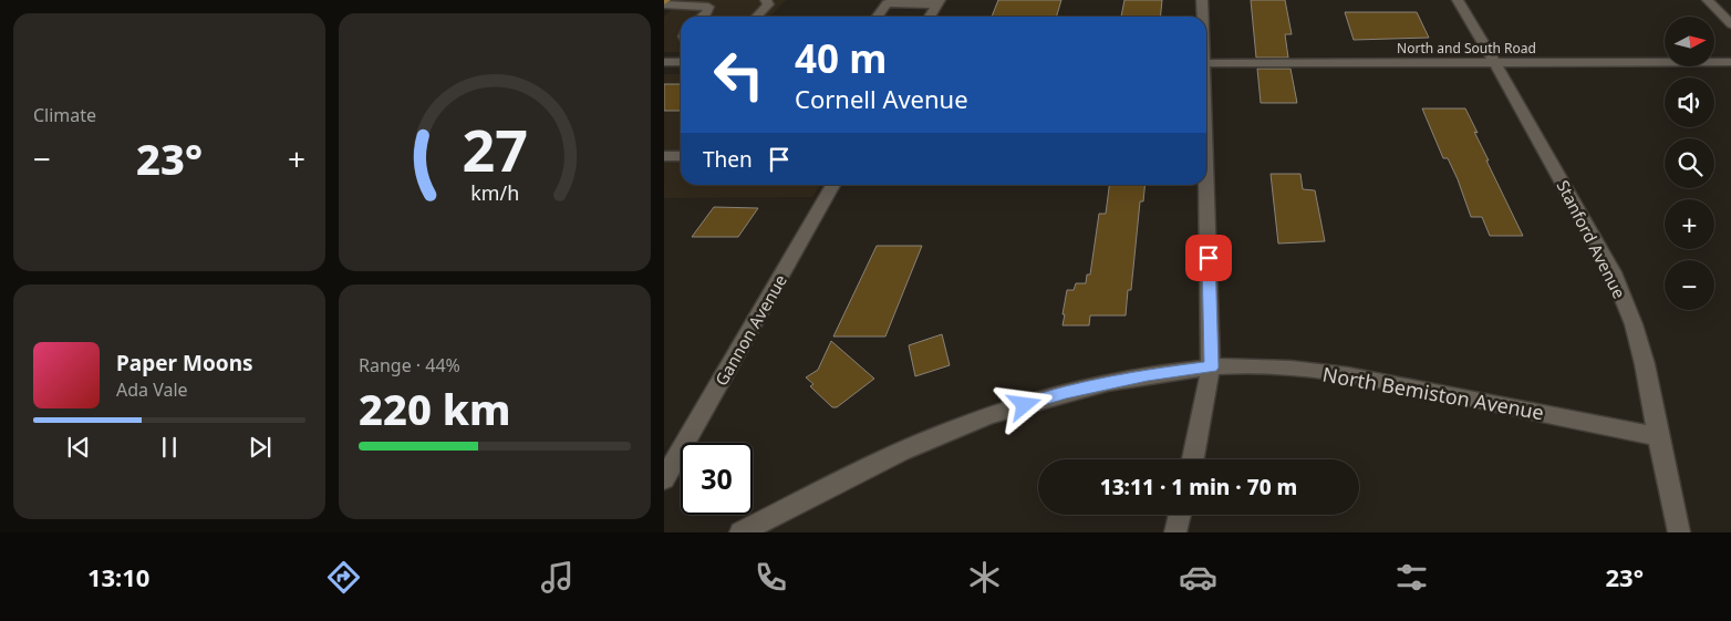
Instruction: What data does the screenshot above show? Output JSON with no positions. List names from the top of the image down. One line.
{"streets":{"street":["North and South Road","Stanford Avenue","Gannon Avenue","North Bemiston Avenue"]},"crossings":[["North and South Road","Stanford Avenue"],["Stanford Avenue","North Bemiston Avenue"]],"north":"right","page":{"tile":["Climate",["Range · 44%","220 km"]],"map_buttons":["+","−"],"turn":["40 m","Cornell Avenue"],"then":"Then","heat":["−","23°","+"],"song":["Paper Moons","Ada Vale"],"limit":"30","trip":"13:11 · 1 min · 70 m","tabs":["13:10","23°"],"gauge":["27","km/h"]}}
